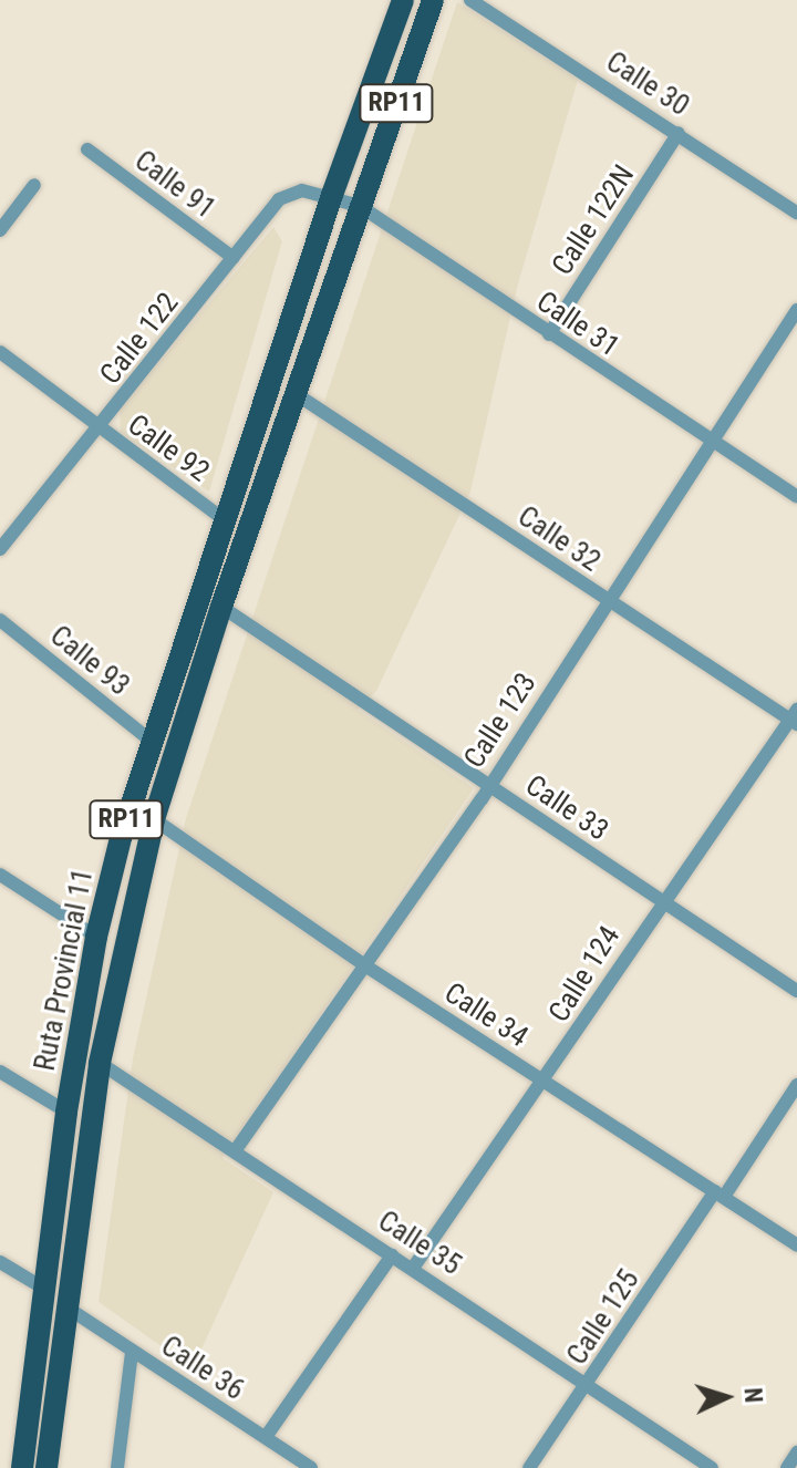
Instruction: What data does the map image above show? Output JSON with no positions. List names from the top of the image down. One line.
{"streets":{"main road":["RP11","Ruta Provincial 11"],"street":["Calle 30","Calle 91","Calle 122N","Calle 31","Calle 122","Calle 92","Calle 32","Calle 93","Calle 123","Calle 33","Calle 124","Calle 34","Calle 35","Calle 125","Calle 36"]},"crossings":[["Calle 30","Calle 122N"],["RP11","Calle 31"],["RP11","Calle 122"],["RP11","Ruta Provincial 11"],["Calle 91","Calle 122"],["Calle 122N","Calle 31"],["Calle 31","Calle 122"],["Calle 31","Calle 123"],["Calle 31","Ruta Provincial 11"],["Calle 122","Calle 92"],["Calle 122","Ruta Provincial 11"],["Calle 92","Ruta Provincial 11"],["Calle 32","Calle 123"],["Calle 32","Ruta Provincial 11"],["Calle 32","Calle 124"],["Calle 93","Ruta Provincial 11"],["Calle 123","Calle 33"],["Calle 123","Calle 34"],["Calle 123","Calle 35"],["Calle 33","Ruta Provincial 11"],["Calle 33","Calle 124"],["Ruta Provincial 11","Calle 34"],["Ruta Provincial 11","Calle 35"],["Ruta Provincial 11","Calle 36"],["Calle 124","Calle 34"],["Calle 124","Calle 35"],["Calle 34","Calle 125"],["Calle 35","Calle 125"]],"north":"right"}
